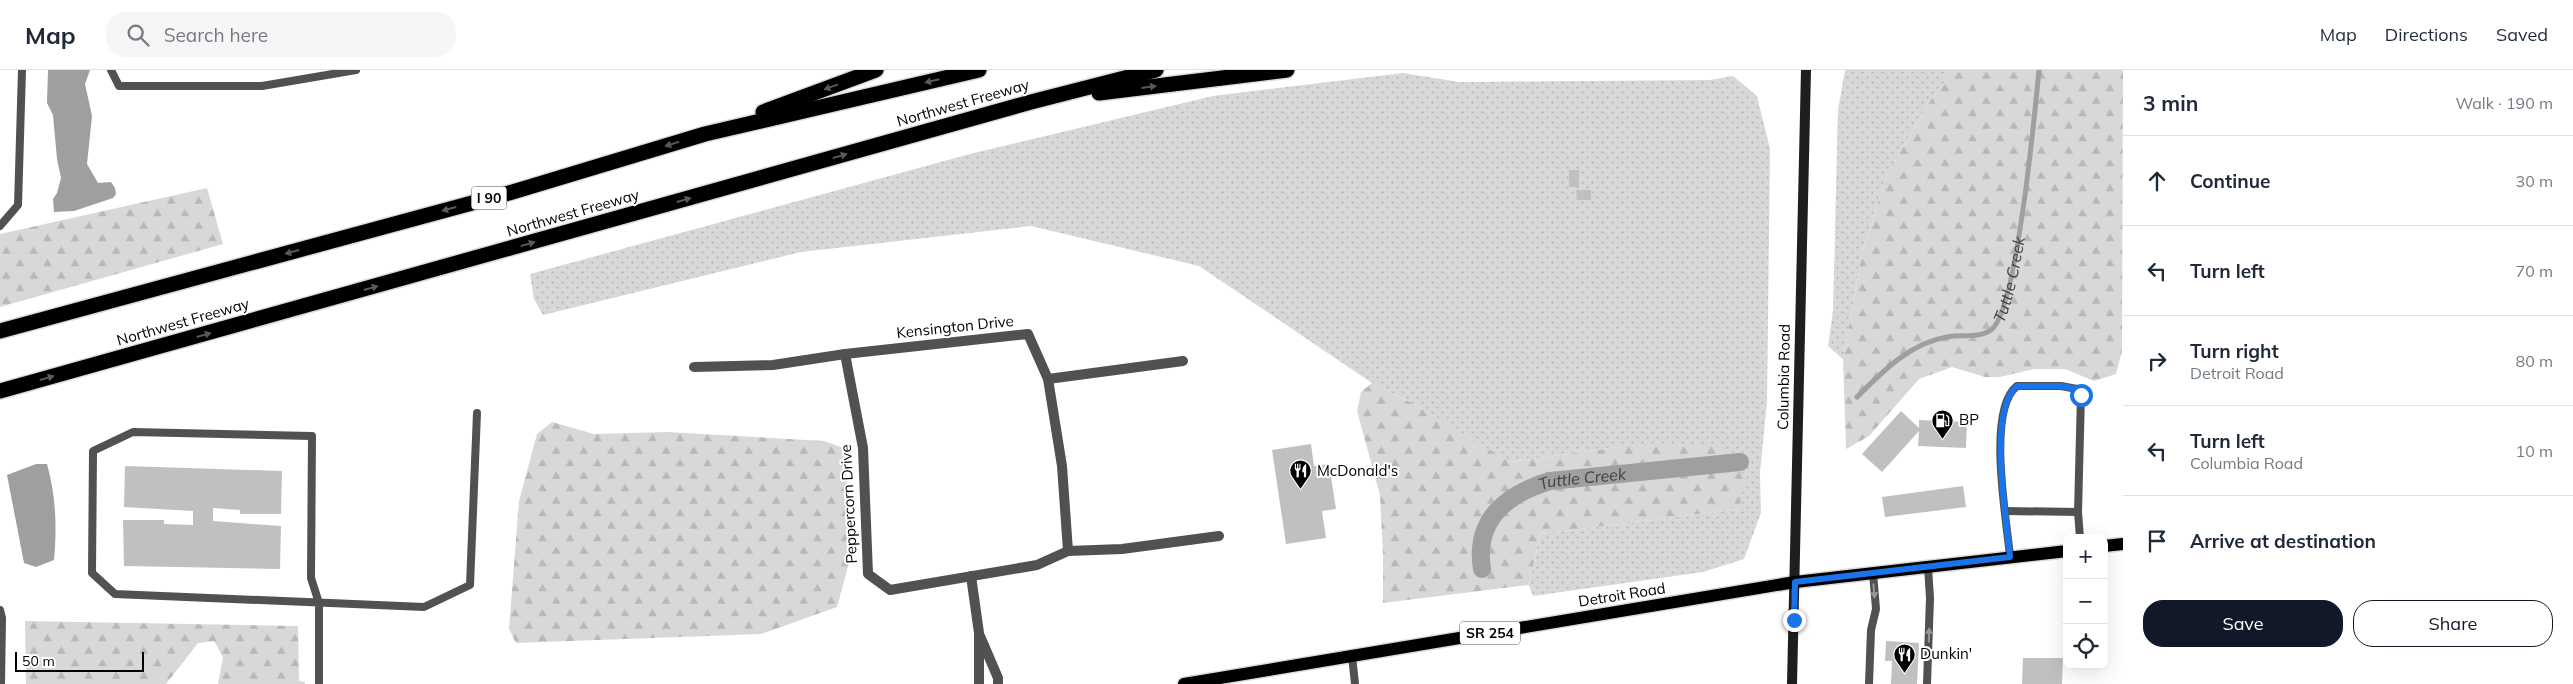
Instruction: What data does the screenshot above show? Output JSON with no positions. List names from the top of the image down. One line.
{"streets":{"highway":["Northwest Freeway","I 90"],"main road":["Columbia Road","Detroit Road","SR 254"],"street":["Kensington Drive","Peppercorn Drive"]},"crossings":[["Kensington Drive","Peppercorn Drive"],["Columbia Road","Detroit Road"]],"water":["Tuttle Creek"],"places":{"fuel station":["BP"],"restaurant":["McDonald's","Dunkin'"]},"scale_bar":"50 m","page":{"header":"Map","search":"Search here","nav":["Map","Directions","Saved"],"heading":["3 min","Walk · 190 m"],"list":[["Continue","30 m"],["Turn left","70 m"],["Turn right","Detroit Road","80 m"],["Turn left","Columbia Road","10 m"],"Arrive at destination"],"map_buttons":["+","−"],"buttons":["Save","Share"],"scale":"50 m"}}
